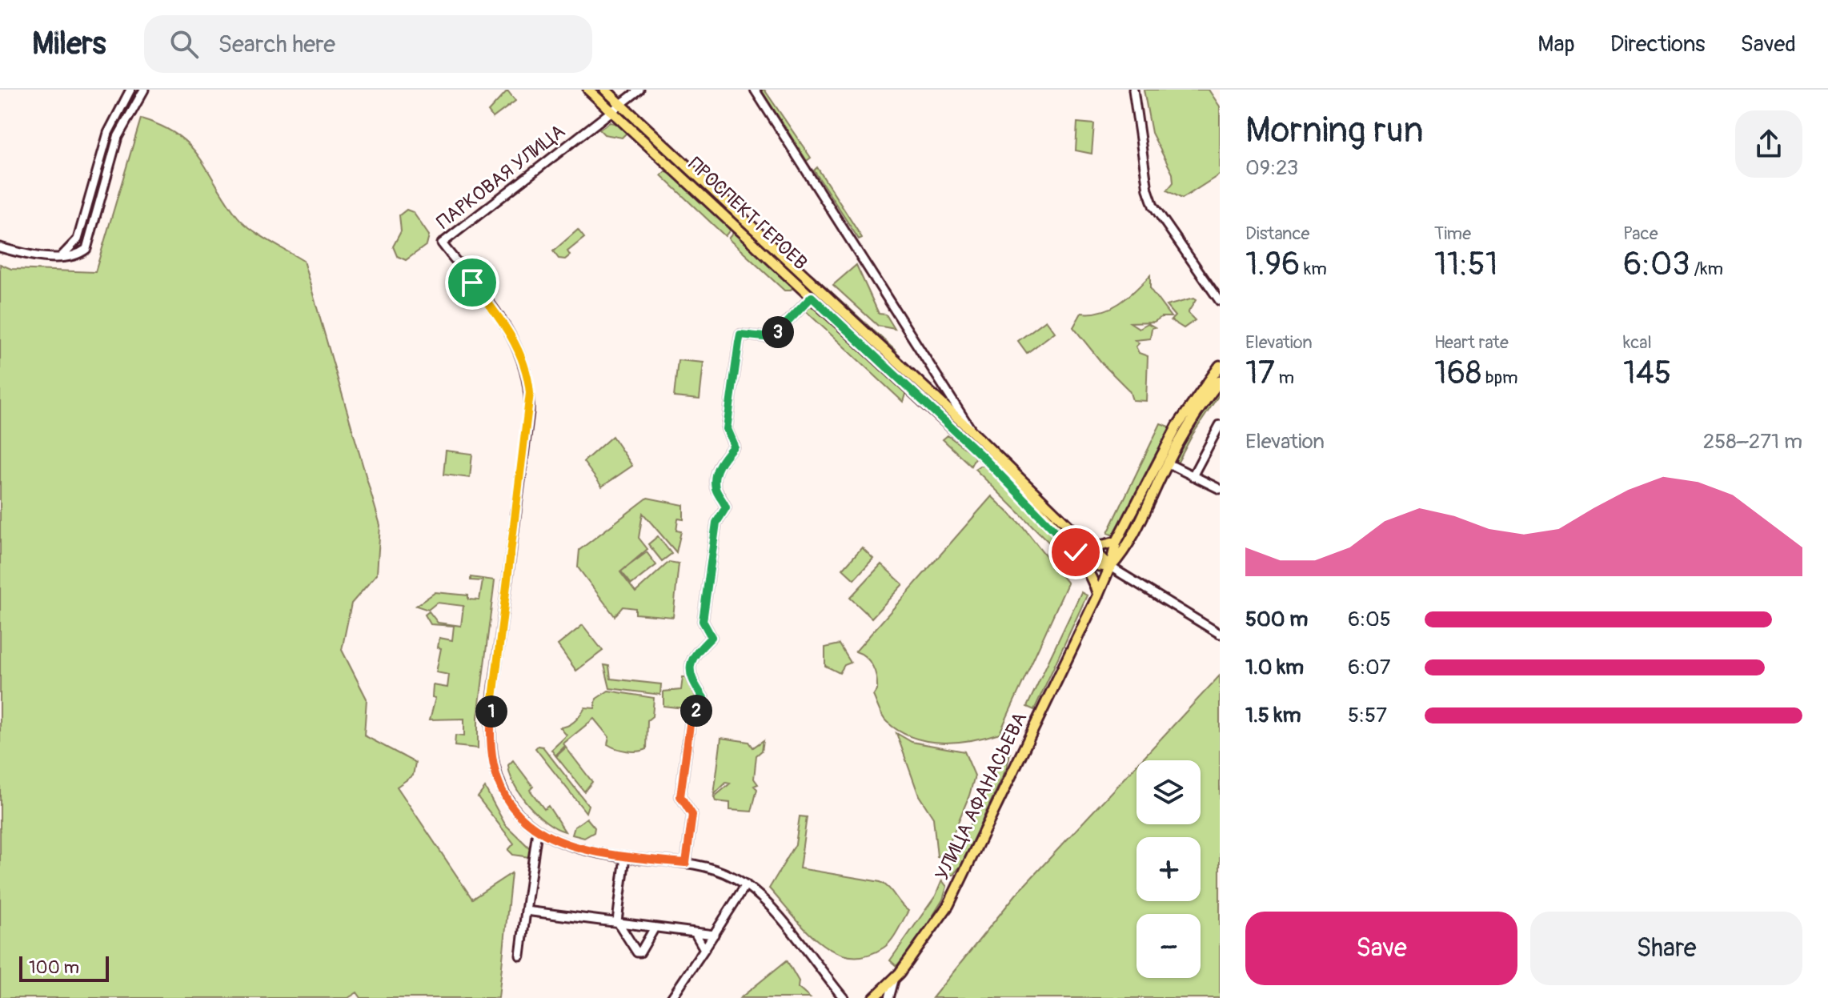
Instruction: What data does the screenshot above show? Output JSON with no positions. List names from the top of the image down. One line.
{"streets":{"main road":["ПРОСПЕКТ ГЕРОЕВ","УЛИЦА АФАНАСЬЕВА"],"street":["ПАРКОВАЯ УЛИЦА"]},"crossings":[["ПАРКОВАЯ УЛИЦА","ПРОСПЕКТ ГЕРОЕВ"],["ПРОСПЕКТ ГЕРОЕВ","УЛИЦА АФАНАСЬЕВА"]],"scale_bar":"100 m","page":{"header":"Milers","search":"Search here","nav":["Map","Directions","Saved"],"heading":["Morning run","09:23"],"stats":[["Distance","1.96 km"],["Time","11:51"],["Pace","6:03 /km"],["Elevation","17 m"],["Heart rate","168 bpm"],["kcal","145"]],"pins":["3","2","1"],"chart":["Elevation","258–271 m"],"list":[{"name":"500 m","note":"6:05"},{"name":"1.0 km","note":"6:07"},{"name":"1.5 km","note":"5:57"}],"map_buttons":["+","−"],"buttons":["Save","Share"],"scale":"100 m"}}
